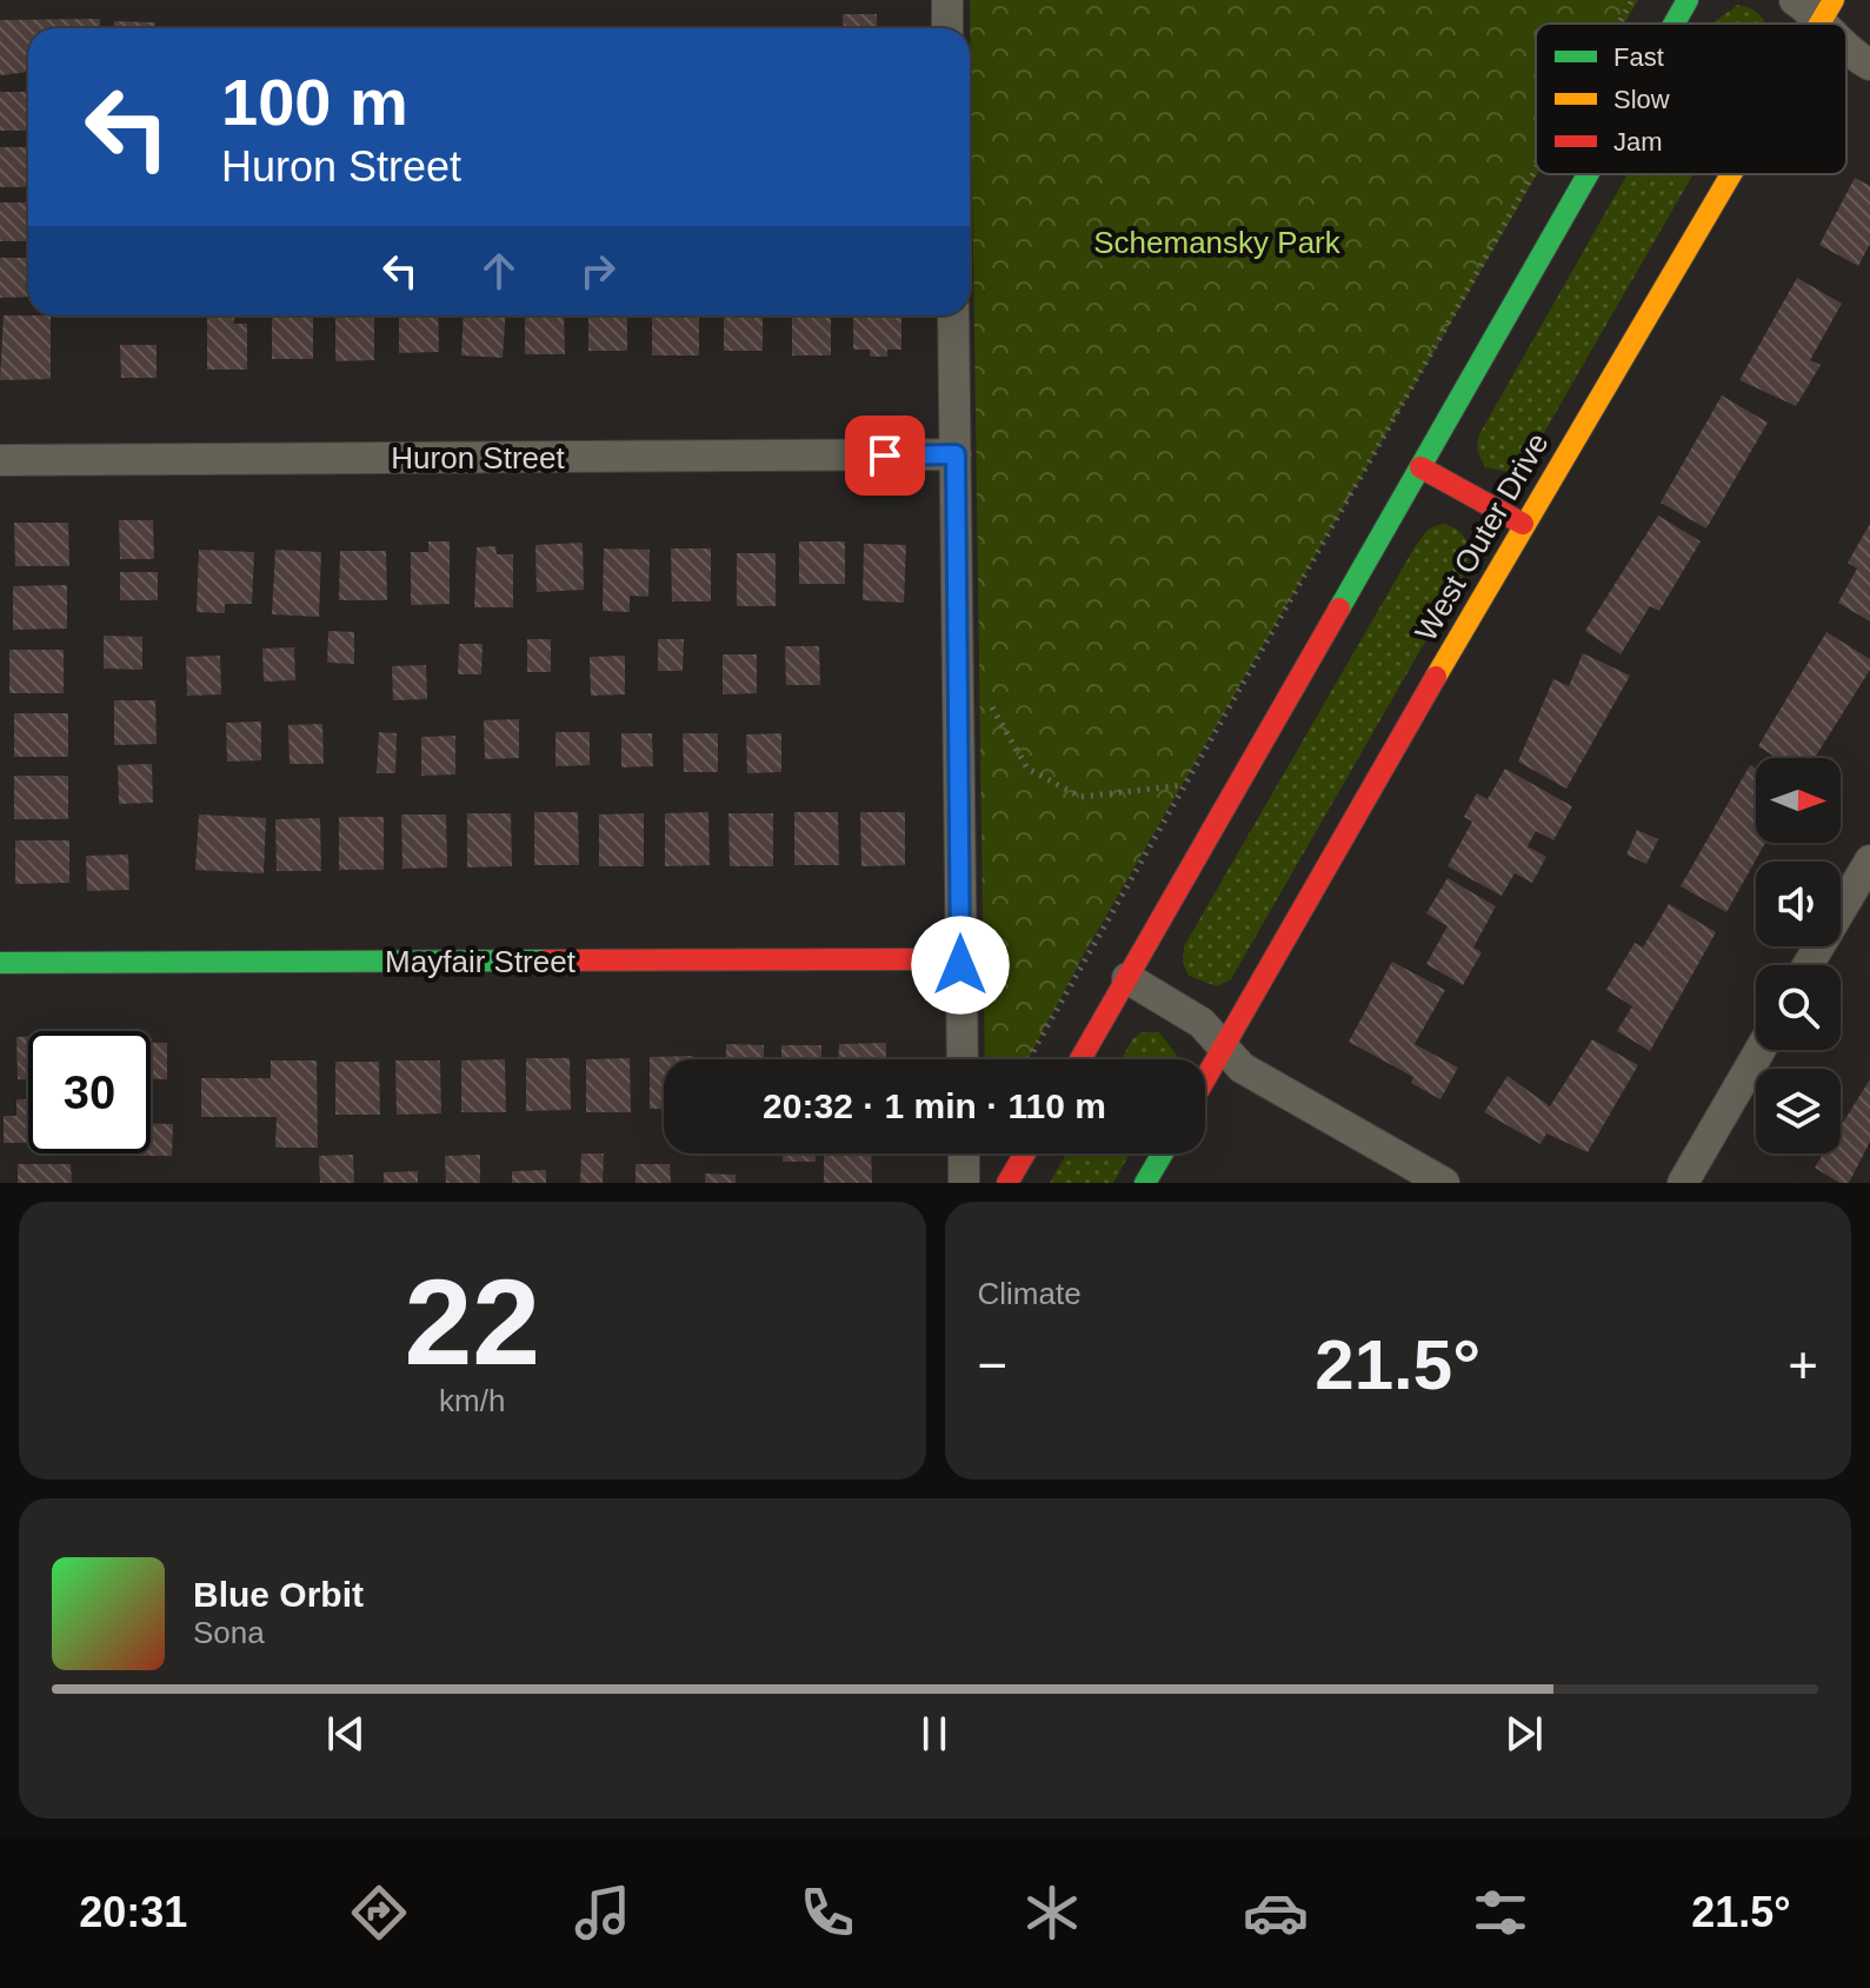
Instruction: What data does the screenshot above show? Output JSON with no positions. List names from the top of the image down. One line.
{"streets":{"main road":["West Outer Drive","Mayfair Street"],"street":["Huron Street"]},"parks":["Schemansky Park"],"legend":["Fast","Slow","Jam"],"north":"right","page":{"turn":["100 m","Huron Street"],"limit":"30","trip":"20:32 · 1 min · 110 m","tile":[["22","km/h"],"Climate"],"heat":["−","21.5°","+"],"song":["Blue Orbit","Sona"],"tabs":["20:31","21.5°"]}}
